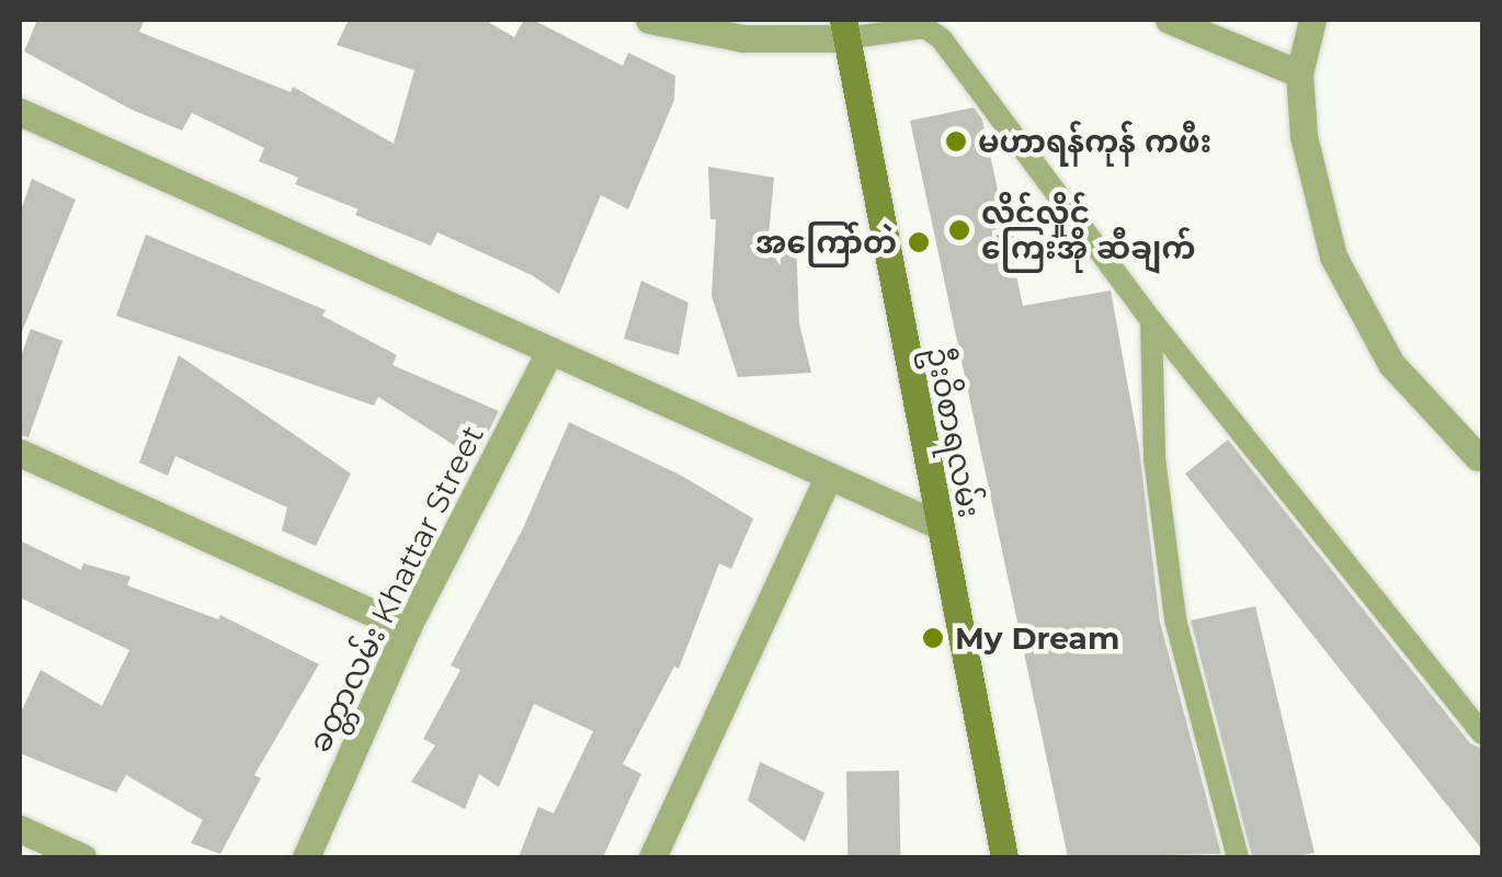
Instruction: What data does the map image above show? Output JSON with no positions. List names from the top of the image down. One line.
{"streets":{"main road":["ဦးဝိစာရလမ်း"],"street":["ခတ္တာလမ်း Khattar Street"]},"places":["မဟာရန်ကုန် ကဖီး","လှိုင်လှိုင် ကြေးအို ဆီချက်","အကြော်တဲ","My Dream"]}
